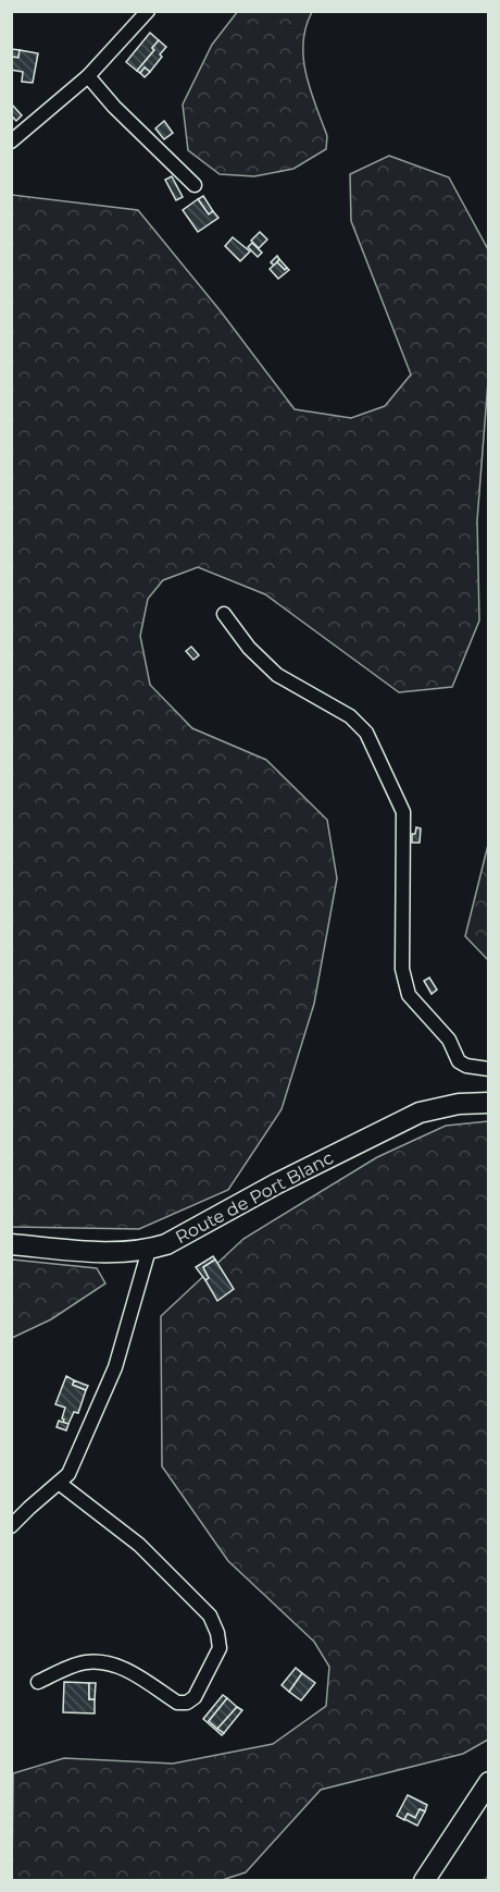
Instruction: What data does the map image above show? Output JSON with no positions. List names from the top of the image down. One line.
{"streets":{"street":["Route de Port Blanc"]}}
